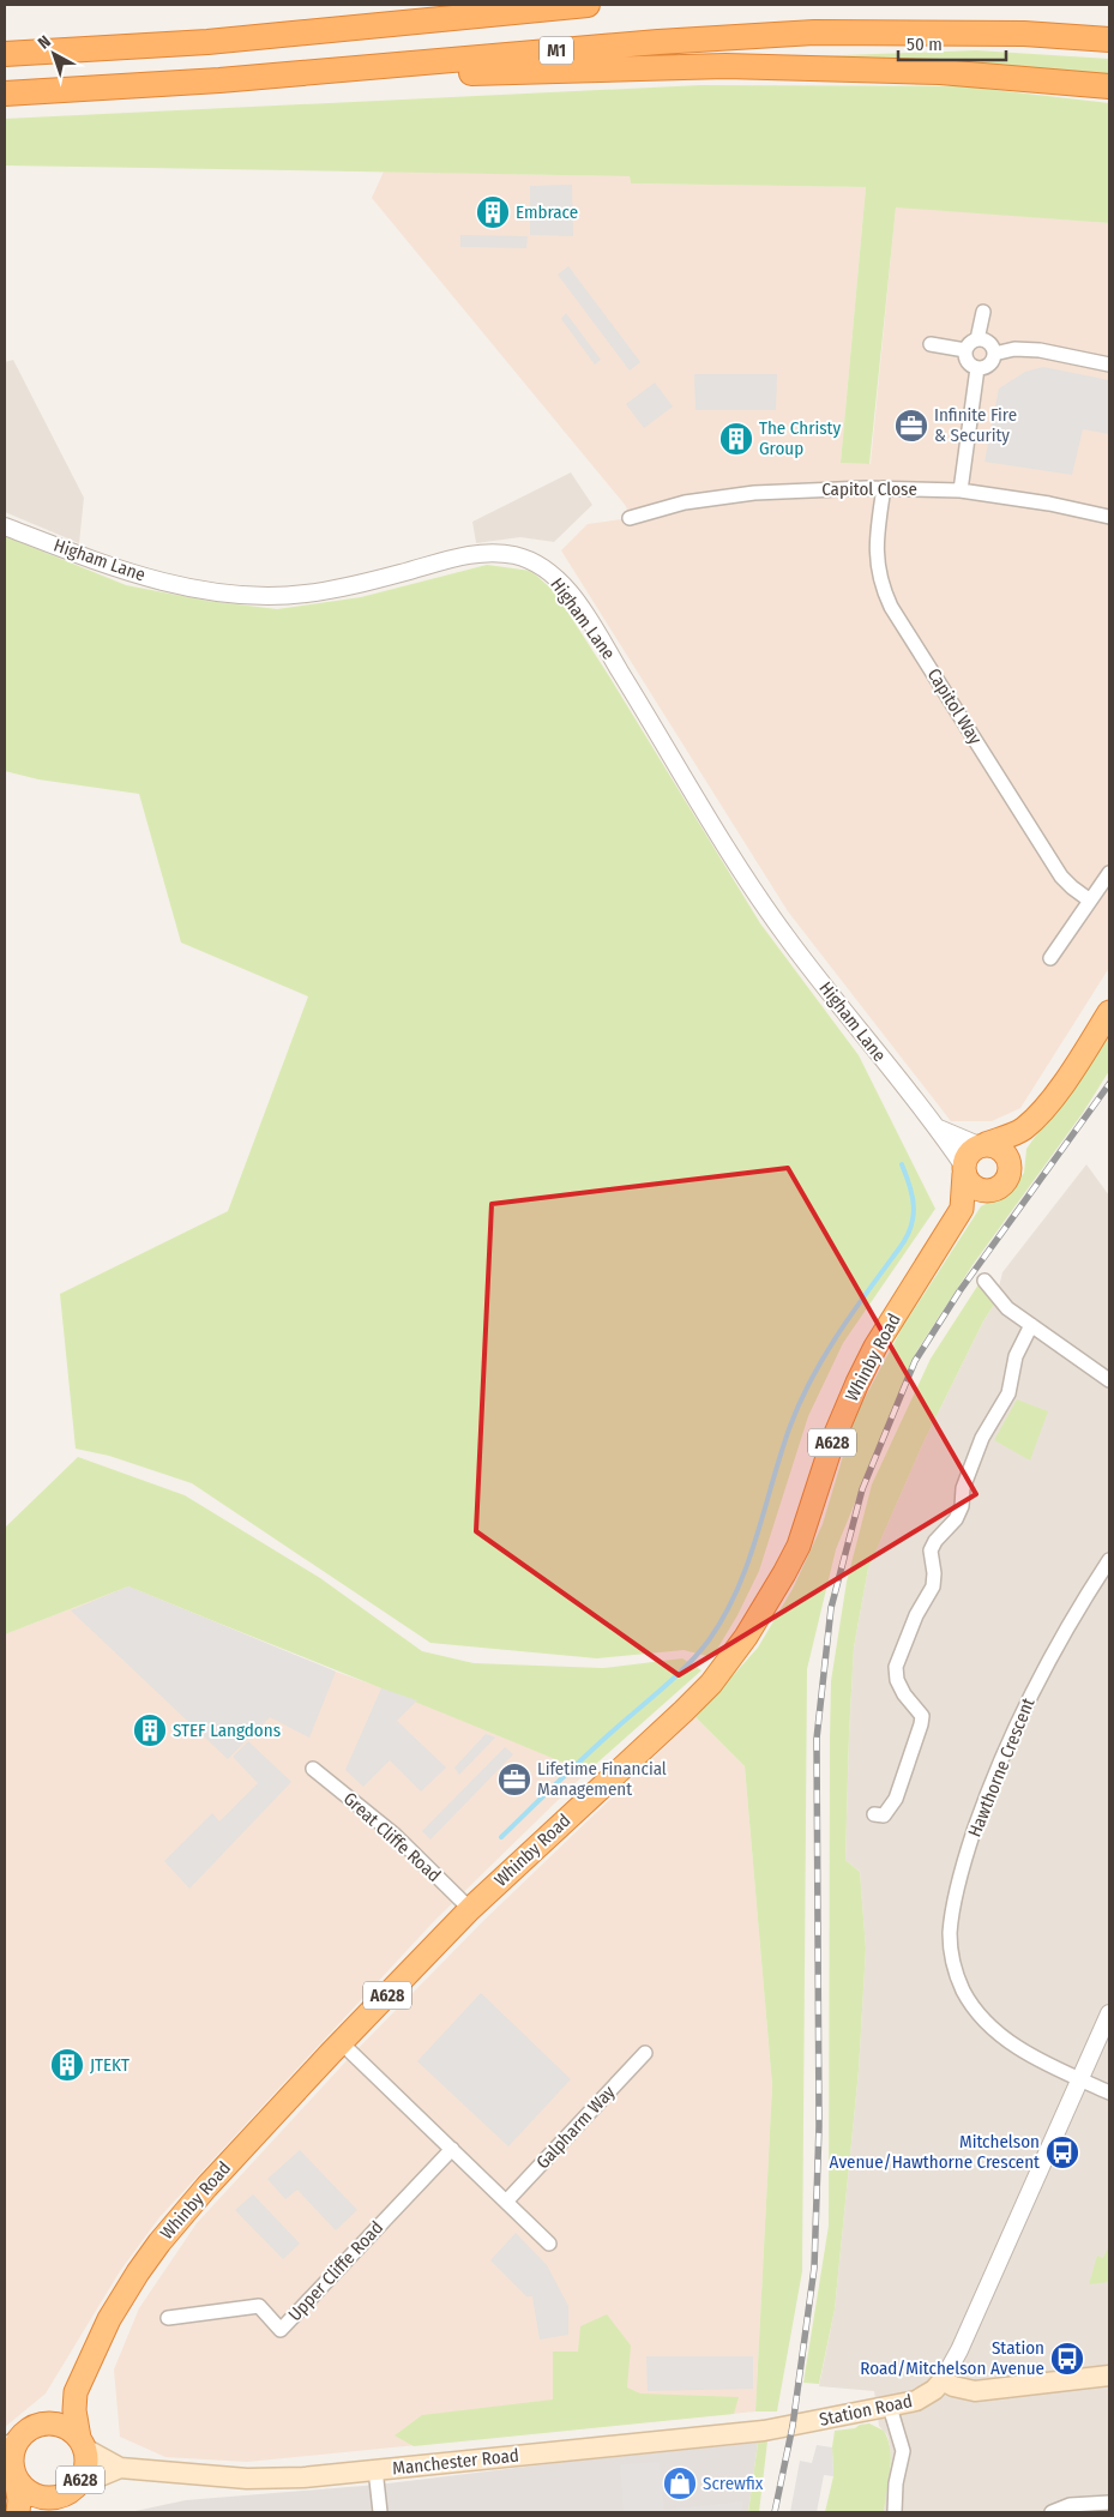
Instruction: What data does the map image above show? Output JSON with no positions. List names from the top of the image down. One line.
{"streets":{"highway":["M1","Whinby Road","A628","Manchester Road"],"main road":["Station Road"],"street":["Capitol Close","Higham Lane","Capitol Way","Hawthorne Crescent","Great Cliffe Road","Galpharm Way","Upper Cliffe Road"]},"crossings":[["Capitol Close","Capitol Way"],["Higham Lane","Whinby Road"],["Whinby Road","A628"],["Whinby Road","Great Cliffe Road"],["Whinby Road","Manchester Road"],["A628","Manchester Road"],["Station Road","Manchester Road"]],"places":{"building":["Embrace","The Christy Group","STEF Langdons","JTEKT"],"office":["Infinite Fire & Security","Lifetime Financial Management"],"bus stop":["Mitchelson Avenue/Hawthorne Crescent","Station Road/Mitchelson Avenue"],"shop":["Screwfix"]},"scale_bar":"50 m","north":"top left"}
